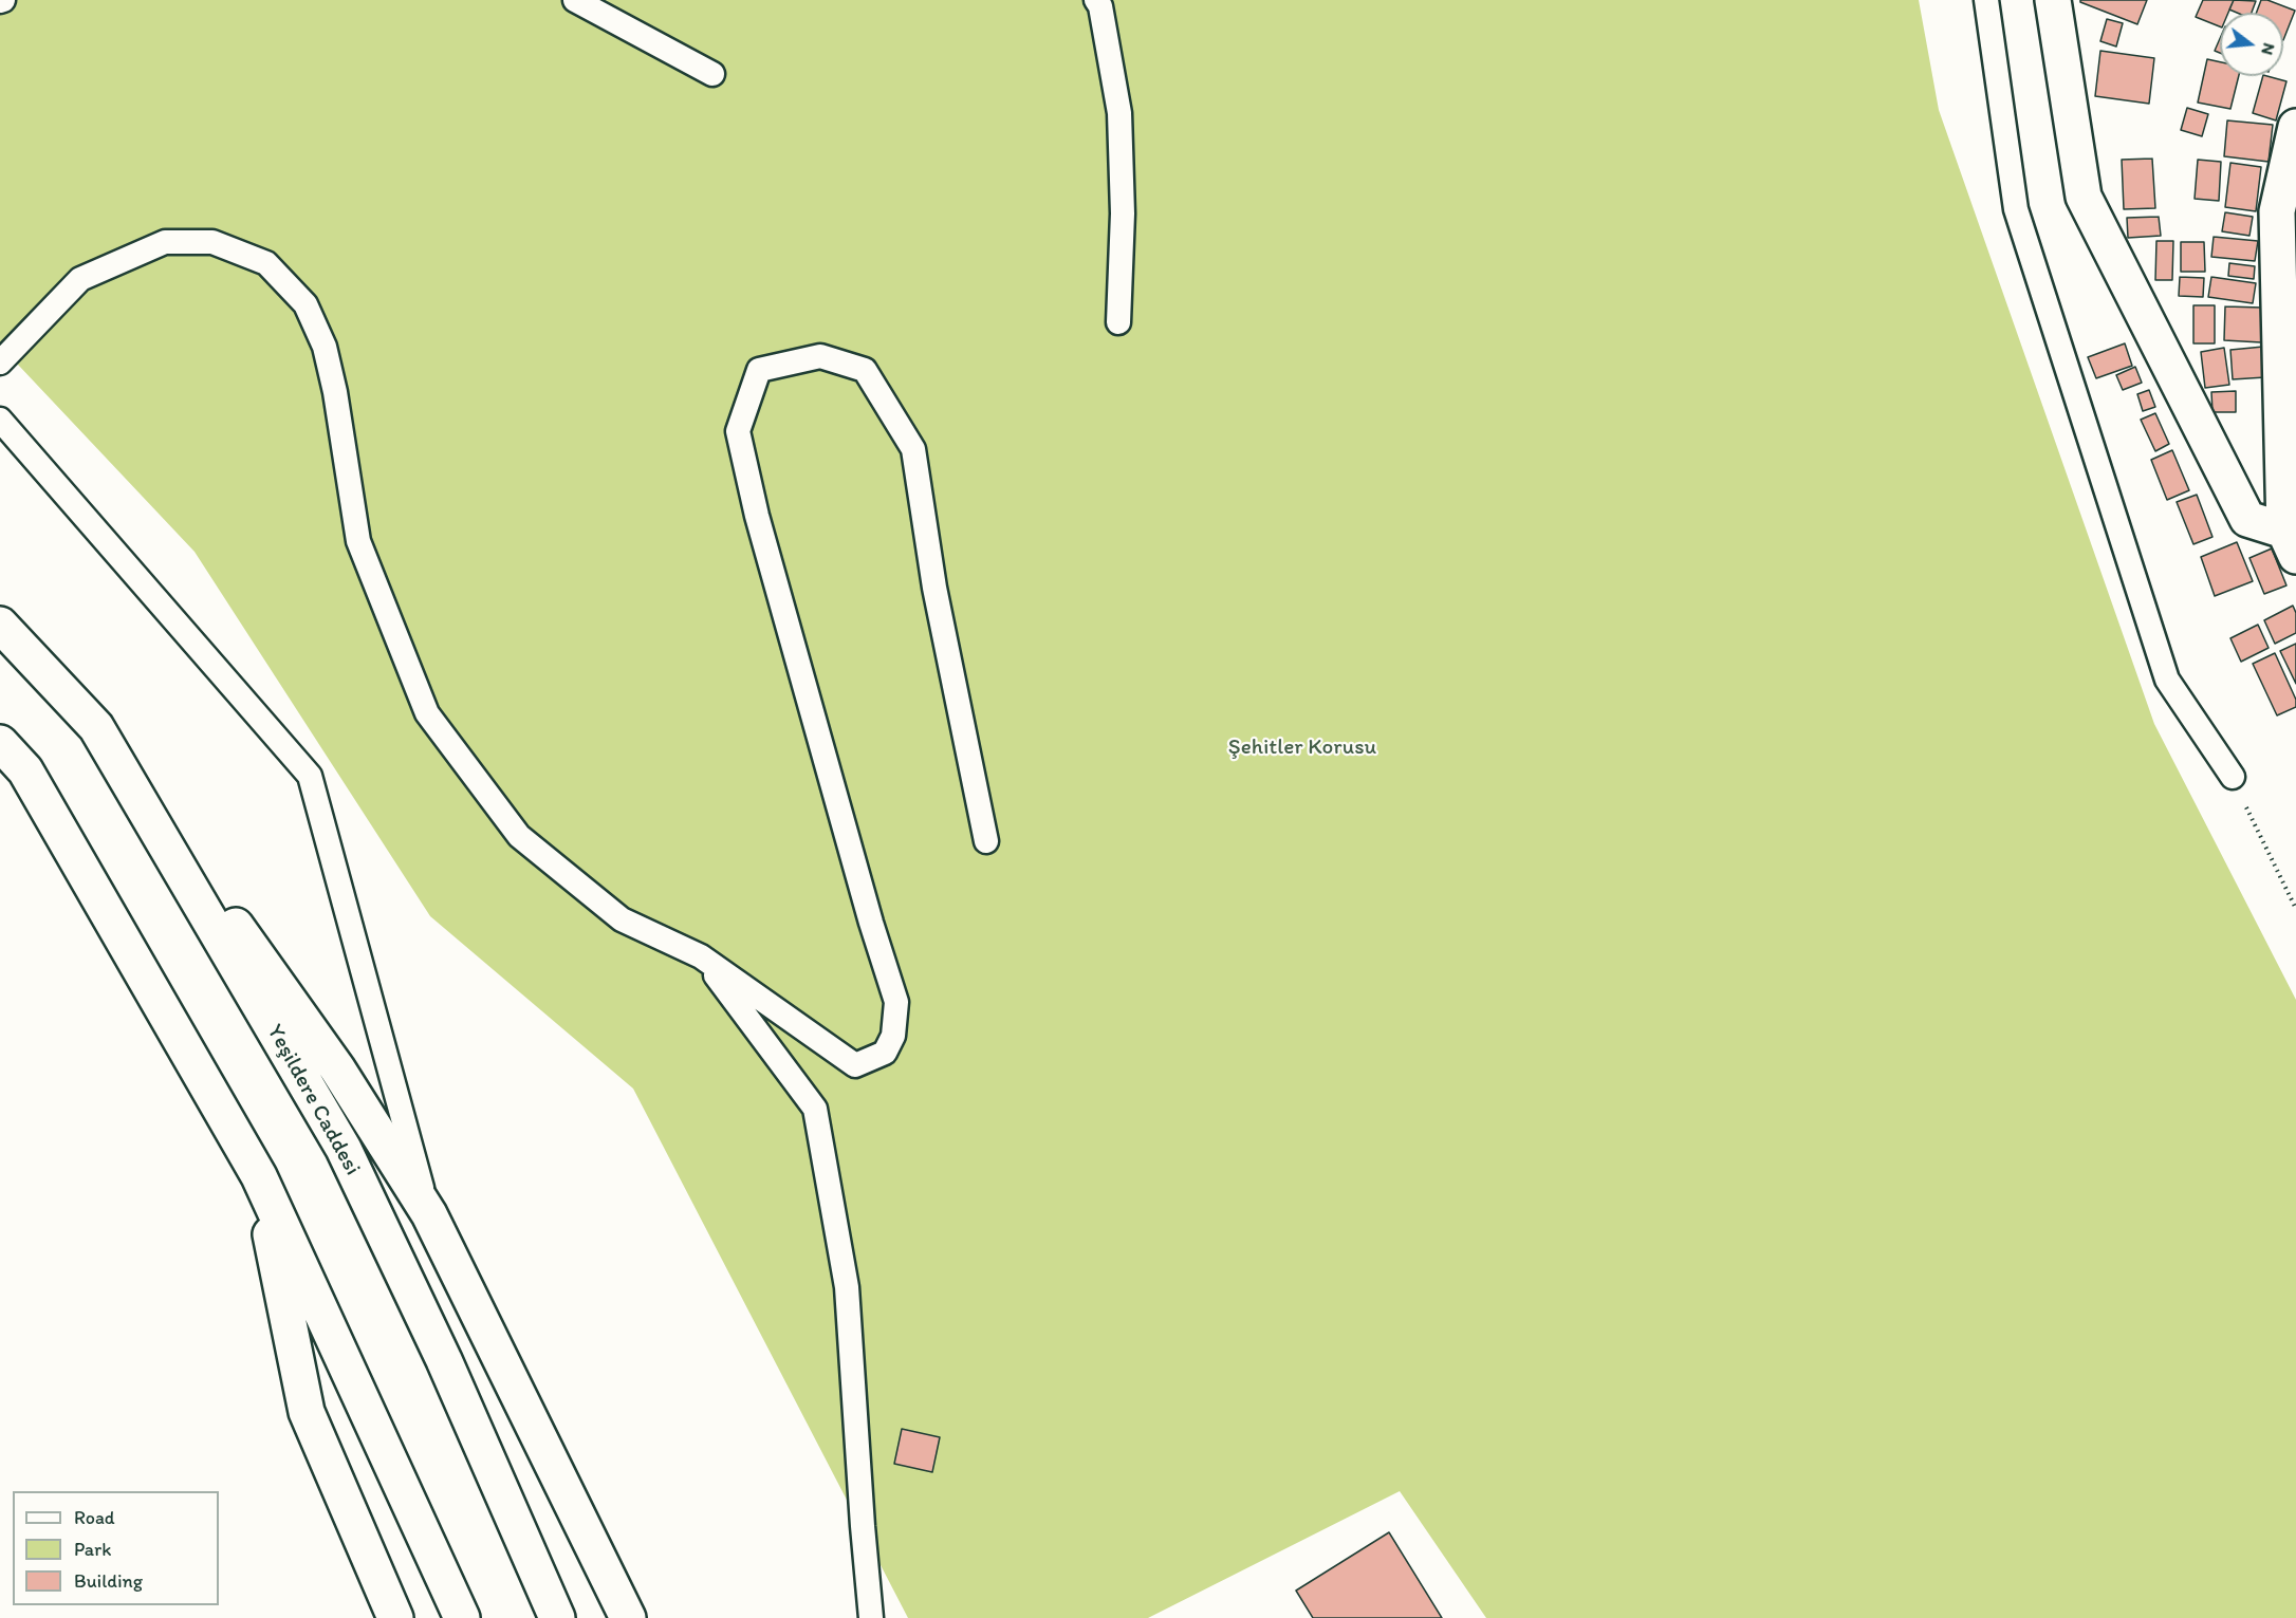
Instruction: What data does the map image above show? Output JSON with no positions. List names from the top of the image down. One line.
{"streets":{"main road":["Yeşildere Caddesi"]},"parks":["Şehitler Korusu"],"legend":["Road","Park","Building"],"north":"right"}
